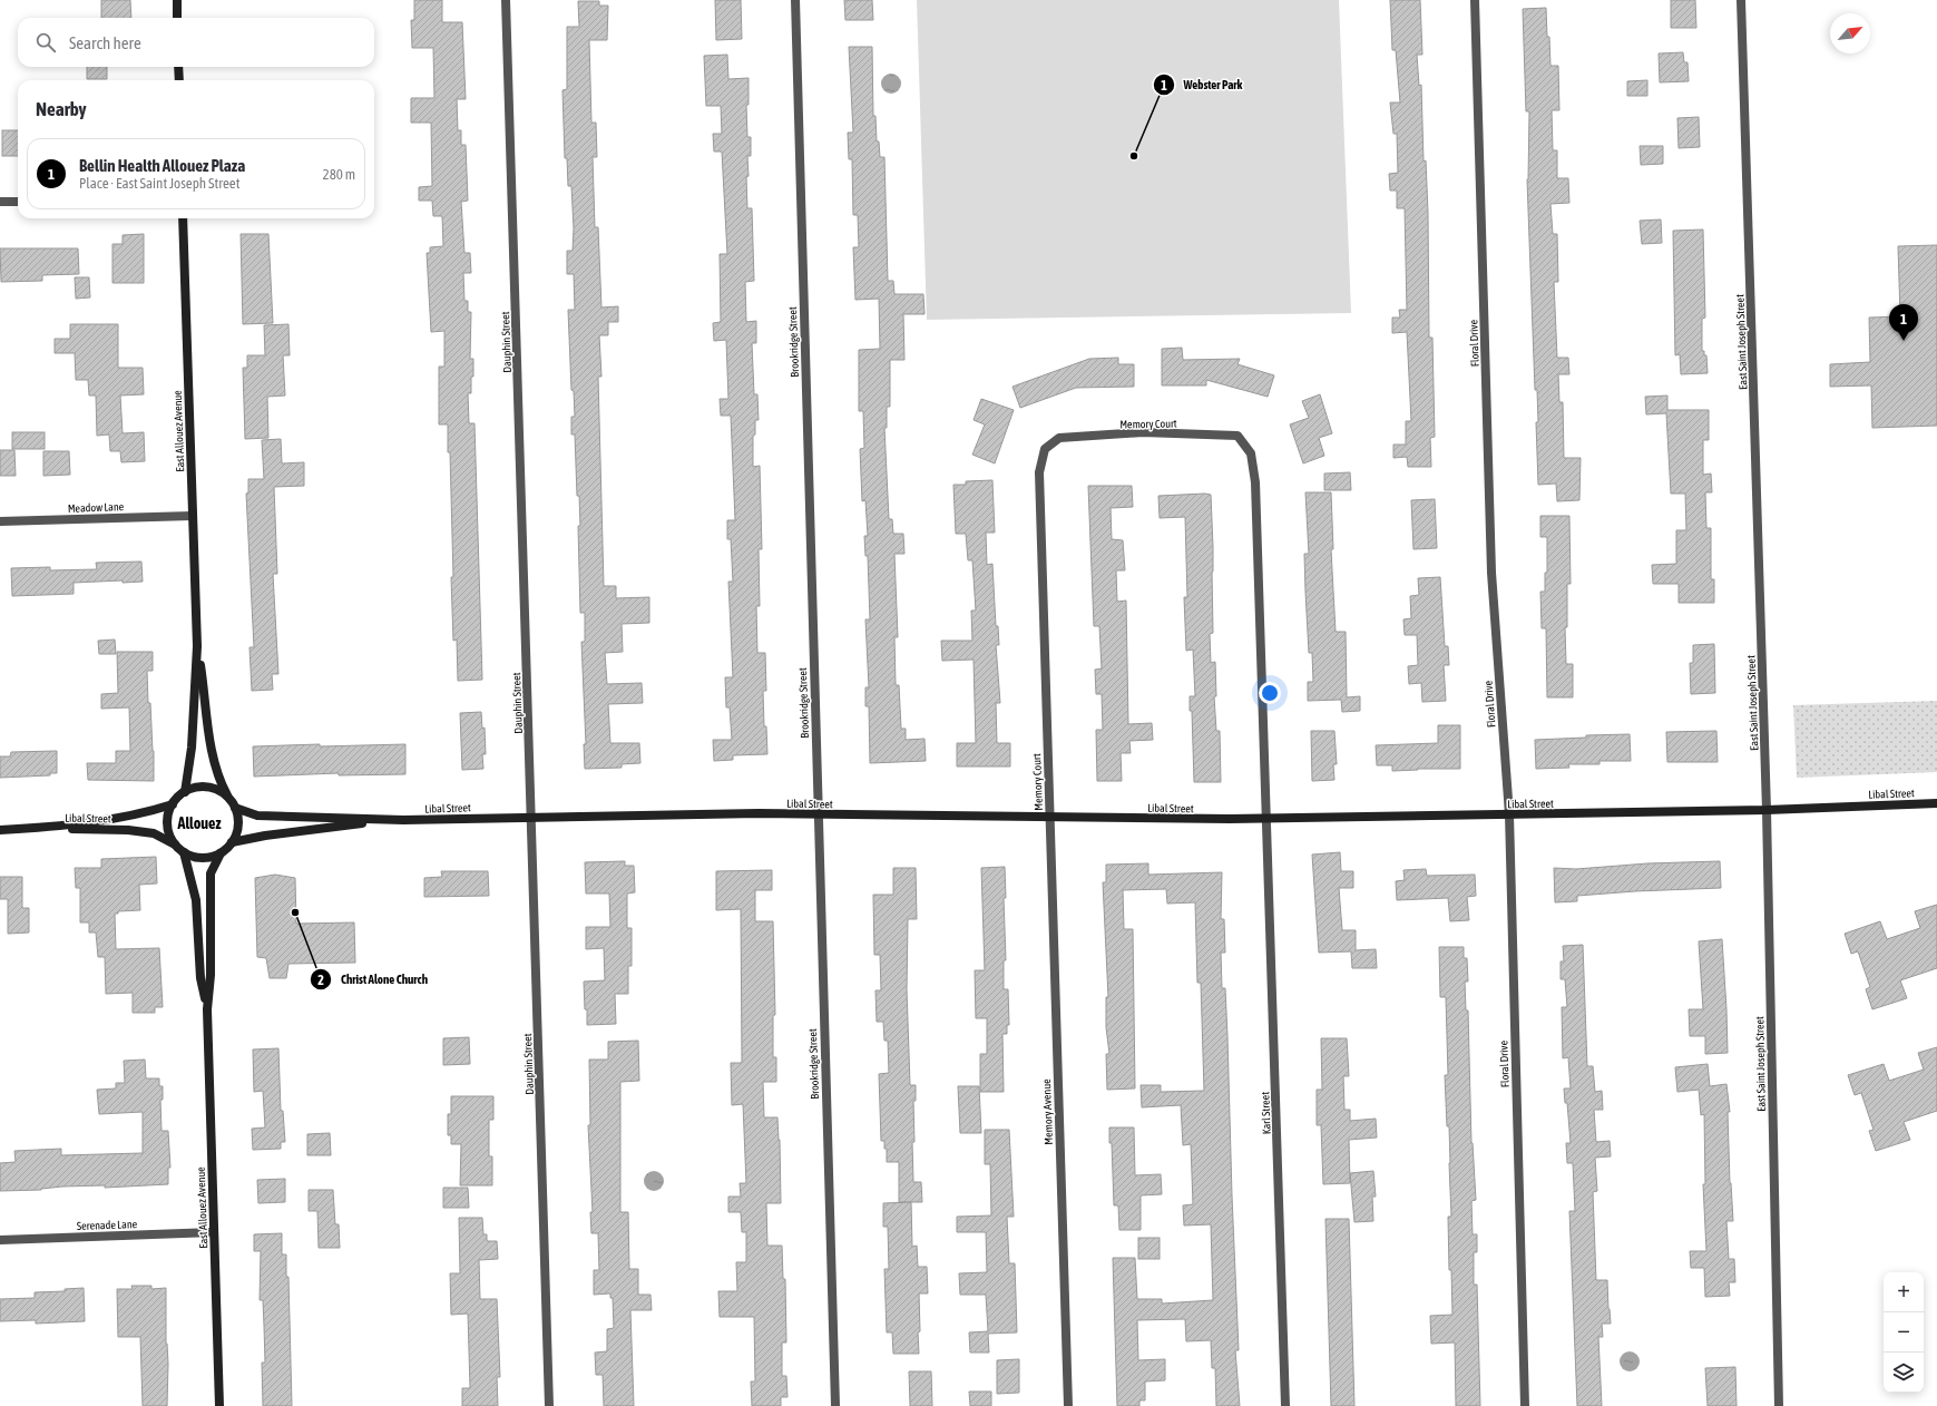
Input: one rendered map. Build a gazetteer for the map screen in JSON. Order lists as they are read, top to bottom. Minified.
{"streets":{"street":["Dauphin Street","Brookridge Street","East Saint Joseph Street","Floral Drive","Memory Court","East Allouez Avenue","Meadow Lane","Libal Street","Memory Avenue","Karl Street","Serenade Lane"]},"crossings":[["Dauphin Street","Libal Street"],["Brookridge Street","Libal Street"],["East Saint Joseph Street","Libal Street"],["Floral Drive","Libal Street"],["Memory Court","Libal Street"],["Memory Court","Memory Avenue"],["Memory Court","Karl Street"],["East Allouez Avenue","Meadow Lane"],["East Allouez Avenue","Libal Street"],["East Allouez Avenue","Serenade Lane"],["Libal Street","Memory Avenue"],["Libal Street","Karl Street"]],"districts":["Allouez"],"places":["Webster Park","Christ Alone Church"],"north":"top right","page":{"search":"Search here","heading":"Nearby","list":[{"mark":"1","name":"Bellin Health Allouez Plaza","note":"Place · East Saint Joseph Street","value":"280 m"}],"pins":"1","map_buttons":["+","−"]}}
